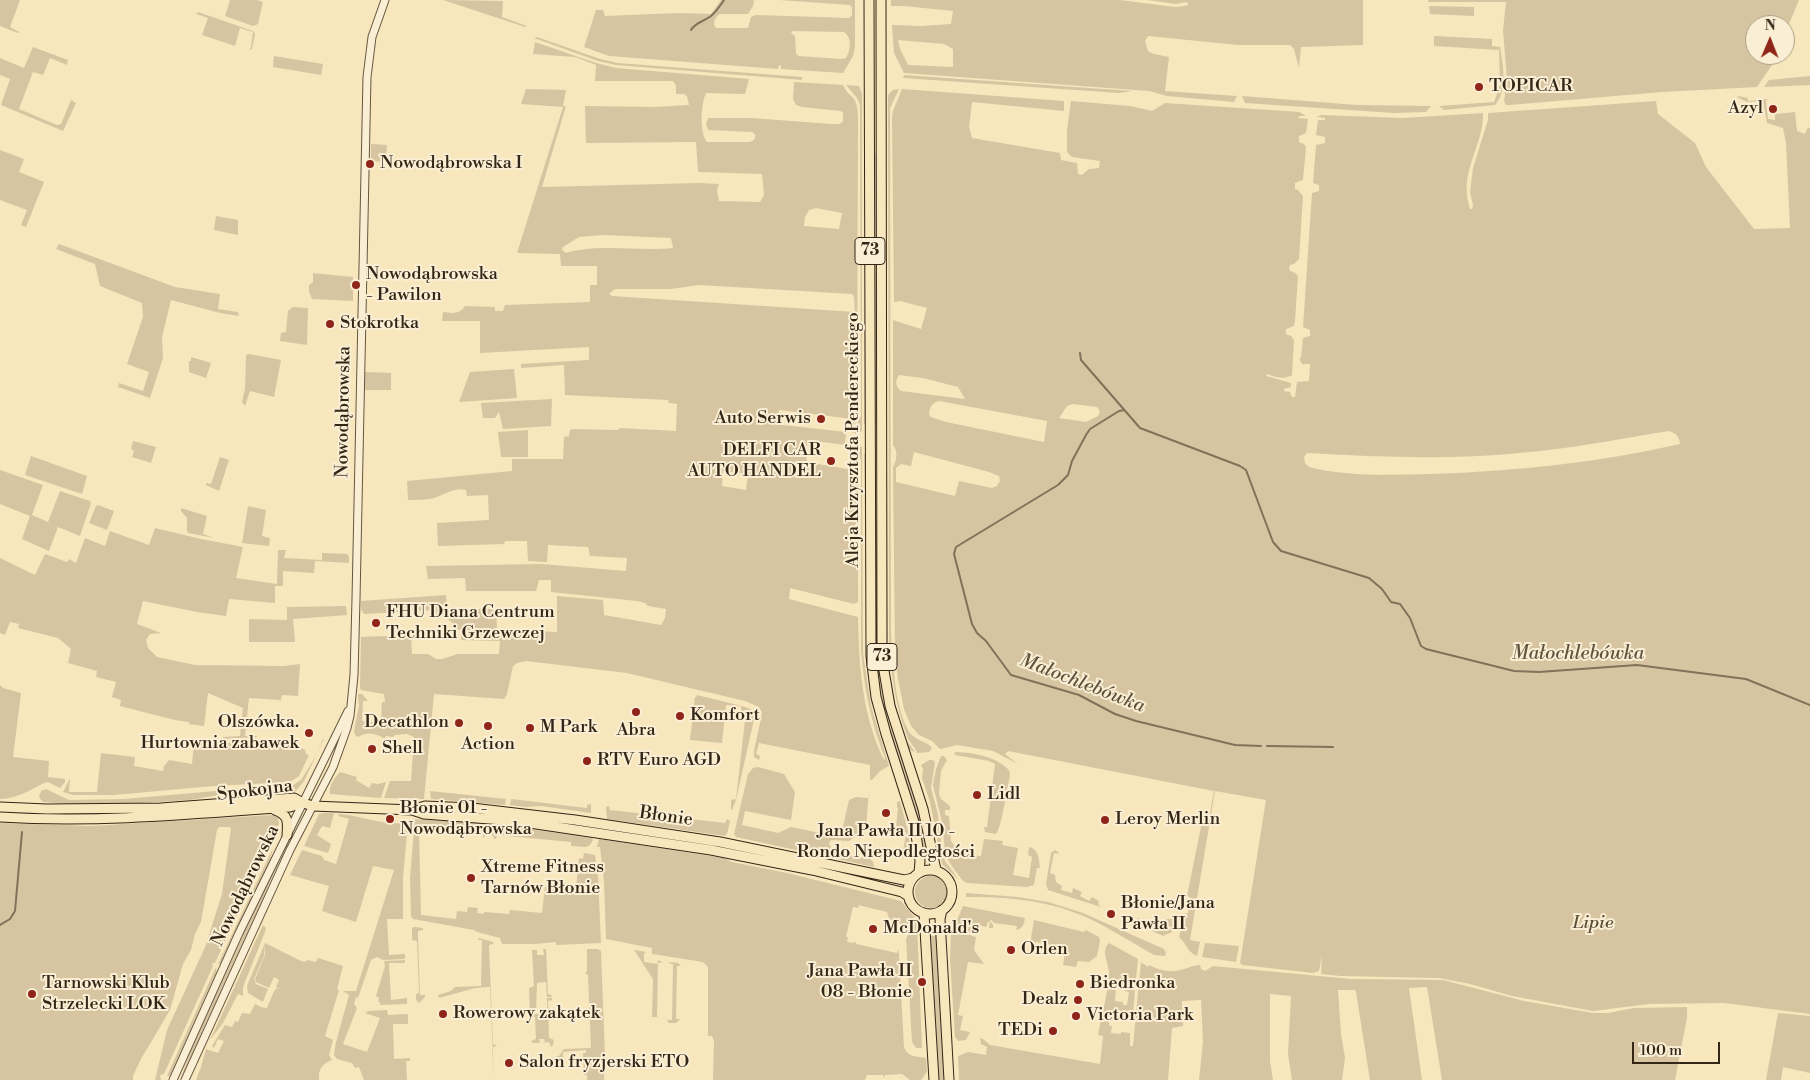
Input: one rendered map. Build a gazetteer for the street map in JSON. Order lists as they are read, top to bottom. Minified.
{"streets":{"main road":["73","Aleja Krzysztofa Pendereckiego","Spokojna","Błonie"],"street":["Nowodąbrowska"]},"crossings":[["73","Aleja Krzysztofa Pendereckiego"],["73","Błonie"],["Nowodąbrowska","Spokojna"],["Nowodąbrowska","Błonie"],["Aleja Krzysztofa Pendereckiego","Błonie"],["Spokojna","Błonie"]],"water":["Małochlebówka"],"parks":["Lipie"],"places":["TOPICAR","Azyl","Nowodąbrowska I","Nowodąbrowska - Pawilon","Stokrotka","Auto Serwis","DELFI CAR AUTO HANDEL","FHU Diana Centrum Techniki Grzewczej","Abra","Komfort","Decathlon","Action","M Park","Olszówka. Hurtownia zabawek","Shell","RTV Euro AGD","Lidl","Jana Pawła II 10 - Rondo Niepodległości","Błonie 01 - Nowodąbrowska","Leroy Merlin","Xtreme Fitness Tarnów Błonie","Błonie/Jana Pawła II","McDonald's","Orlen","Jana Pawła II 08 - Błonie","Biedronka","Tarnowski Klub Strzelecki LOK","Dealz","Rowerowy zakątek","Victoria Park","TEDi","Salon fryzjerski ETO"],"scale_bar":"100 m","north":"top"}
